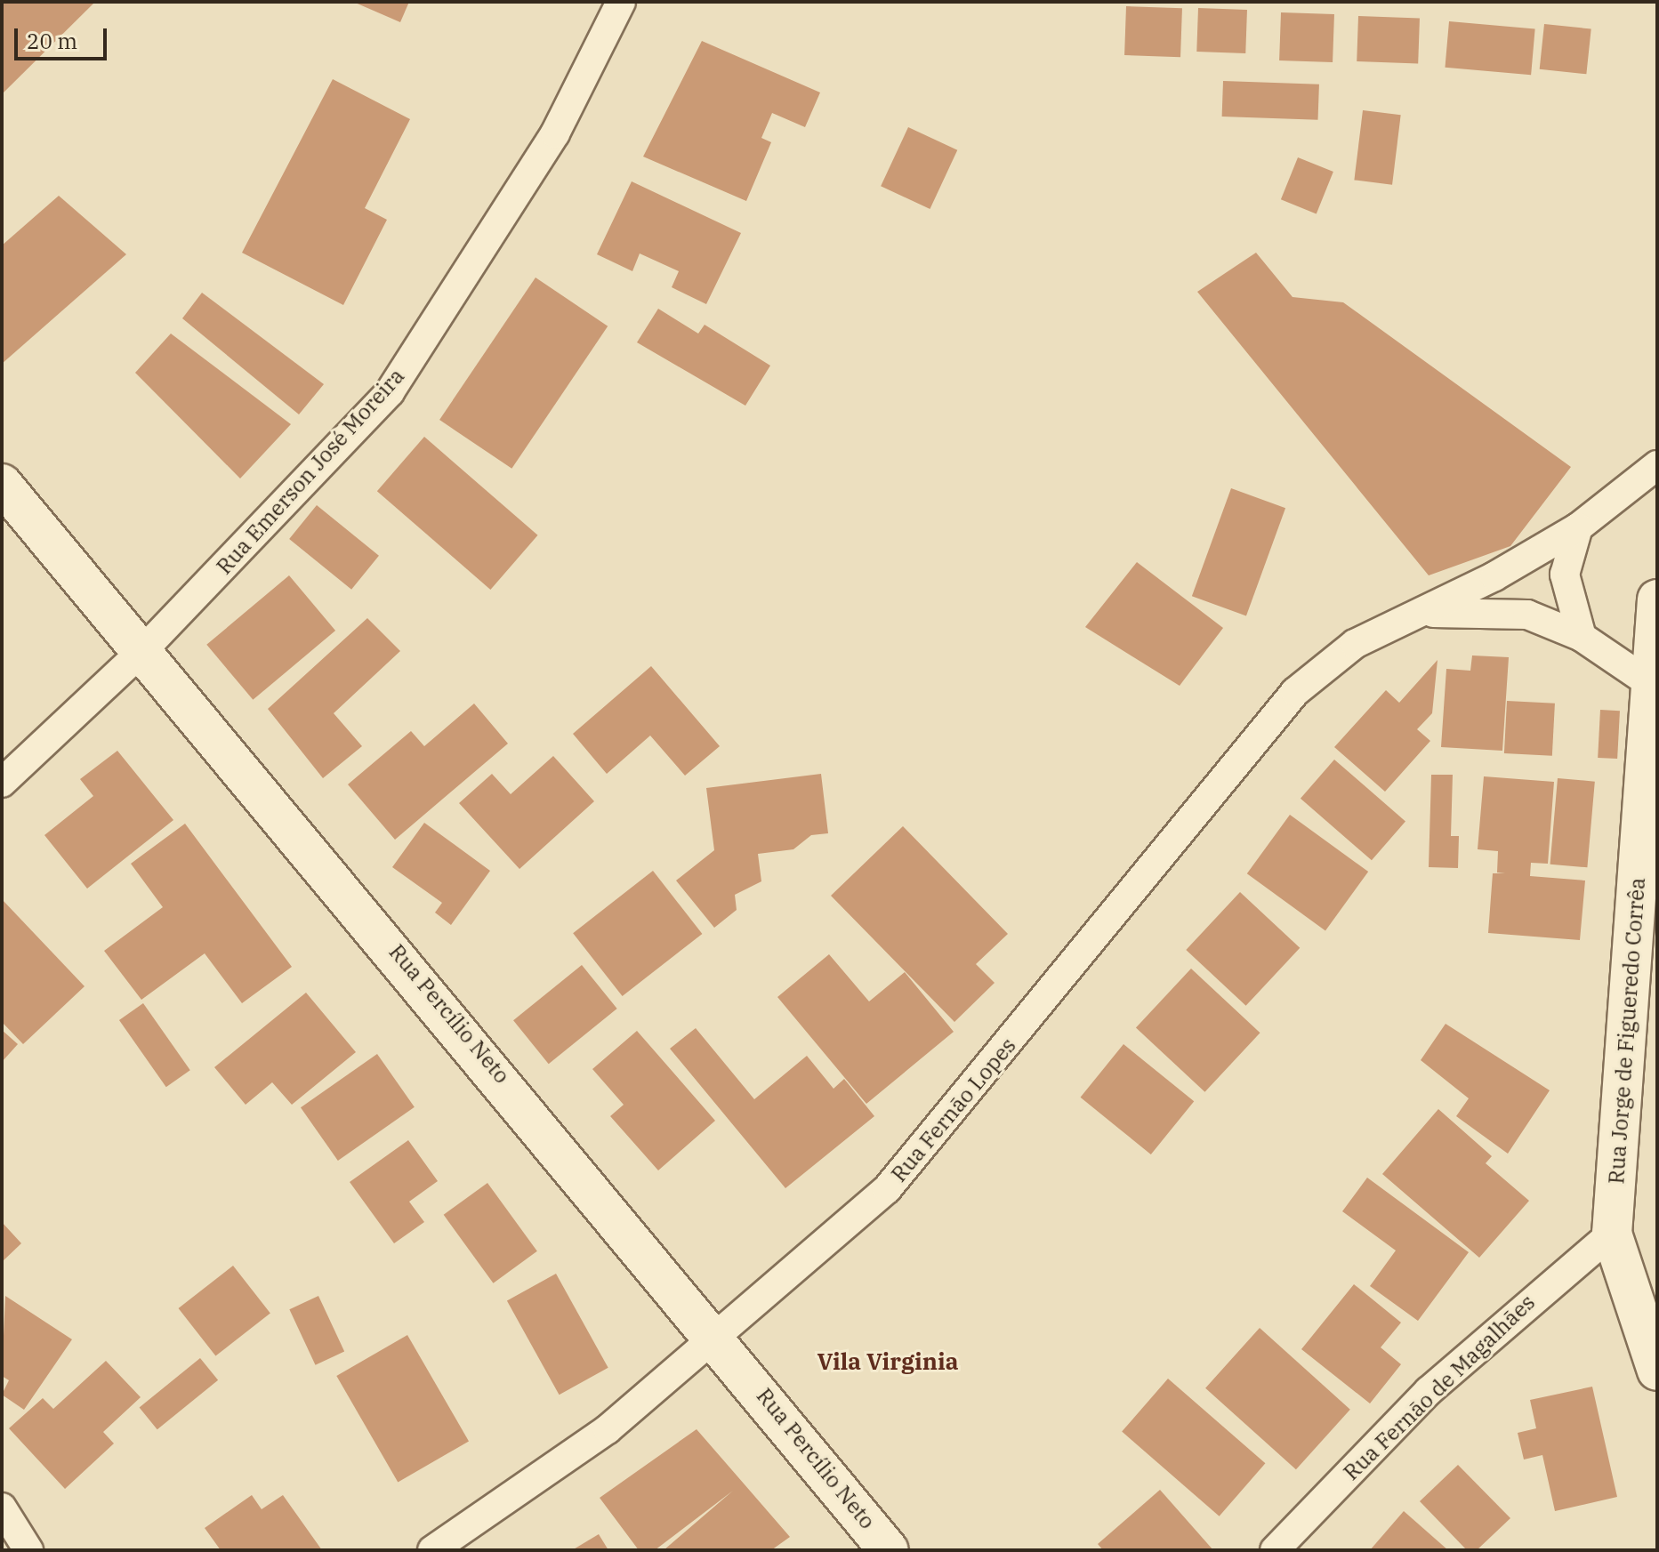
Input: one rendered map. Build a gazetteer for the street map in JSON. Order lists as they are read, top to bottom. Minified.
{"streets":{"main road":["Rua Percílio Neto","Rua Jorge de Figueredo Corrêa"],"street":["Rua Emerson José Moreira","Rua Fernão Lopes","Rua Fernão de Magalhães"]},"crossings":[["Rua Emerson José Moreira","Rua Percílio Neto"],["Rua Percílio Neto","Rua Fernão Lopes"],["Rua Jorge de Figueredo Corrêa","Rua Fernão Lopes"],["Rua Jorge de Figueredo Corrêa","Rua Fernão de Magalhães"]],"districts":["Vila Virginia"],"scale_bar":"20 m"}
